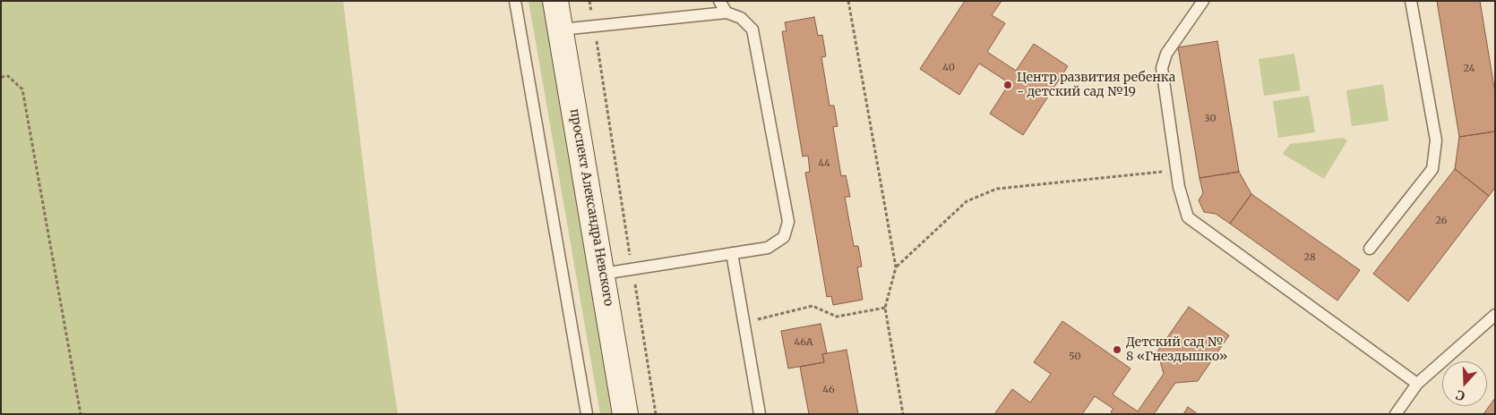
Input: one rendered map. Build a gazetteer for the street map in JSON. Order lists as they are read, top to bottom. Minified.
{"streets":{"main road":["проспект Александра Невского"]},"places":["Центр развития ребенка - детский сад №19","Детский сад № 8 «Гнездышко»"],"house_numbers":["40","24","30","44","26","28","46А","50","46"],"north":"bottom"}
